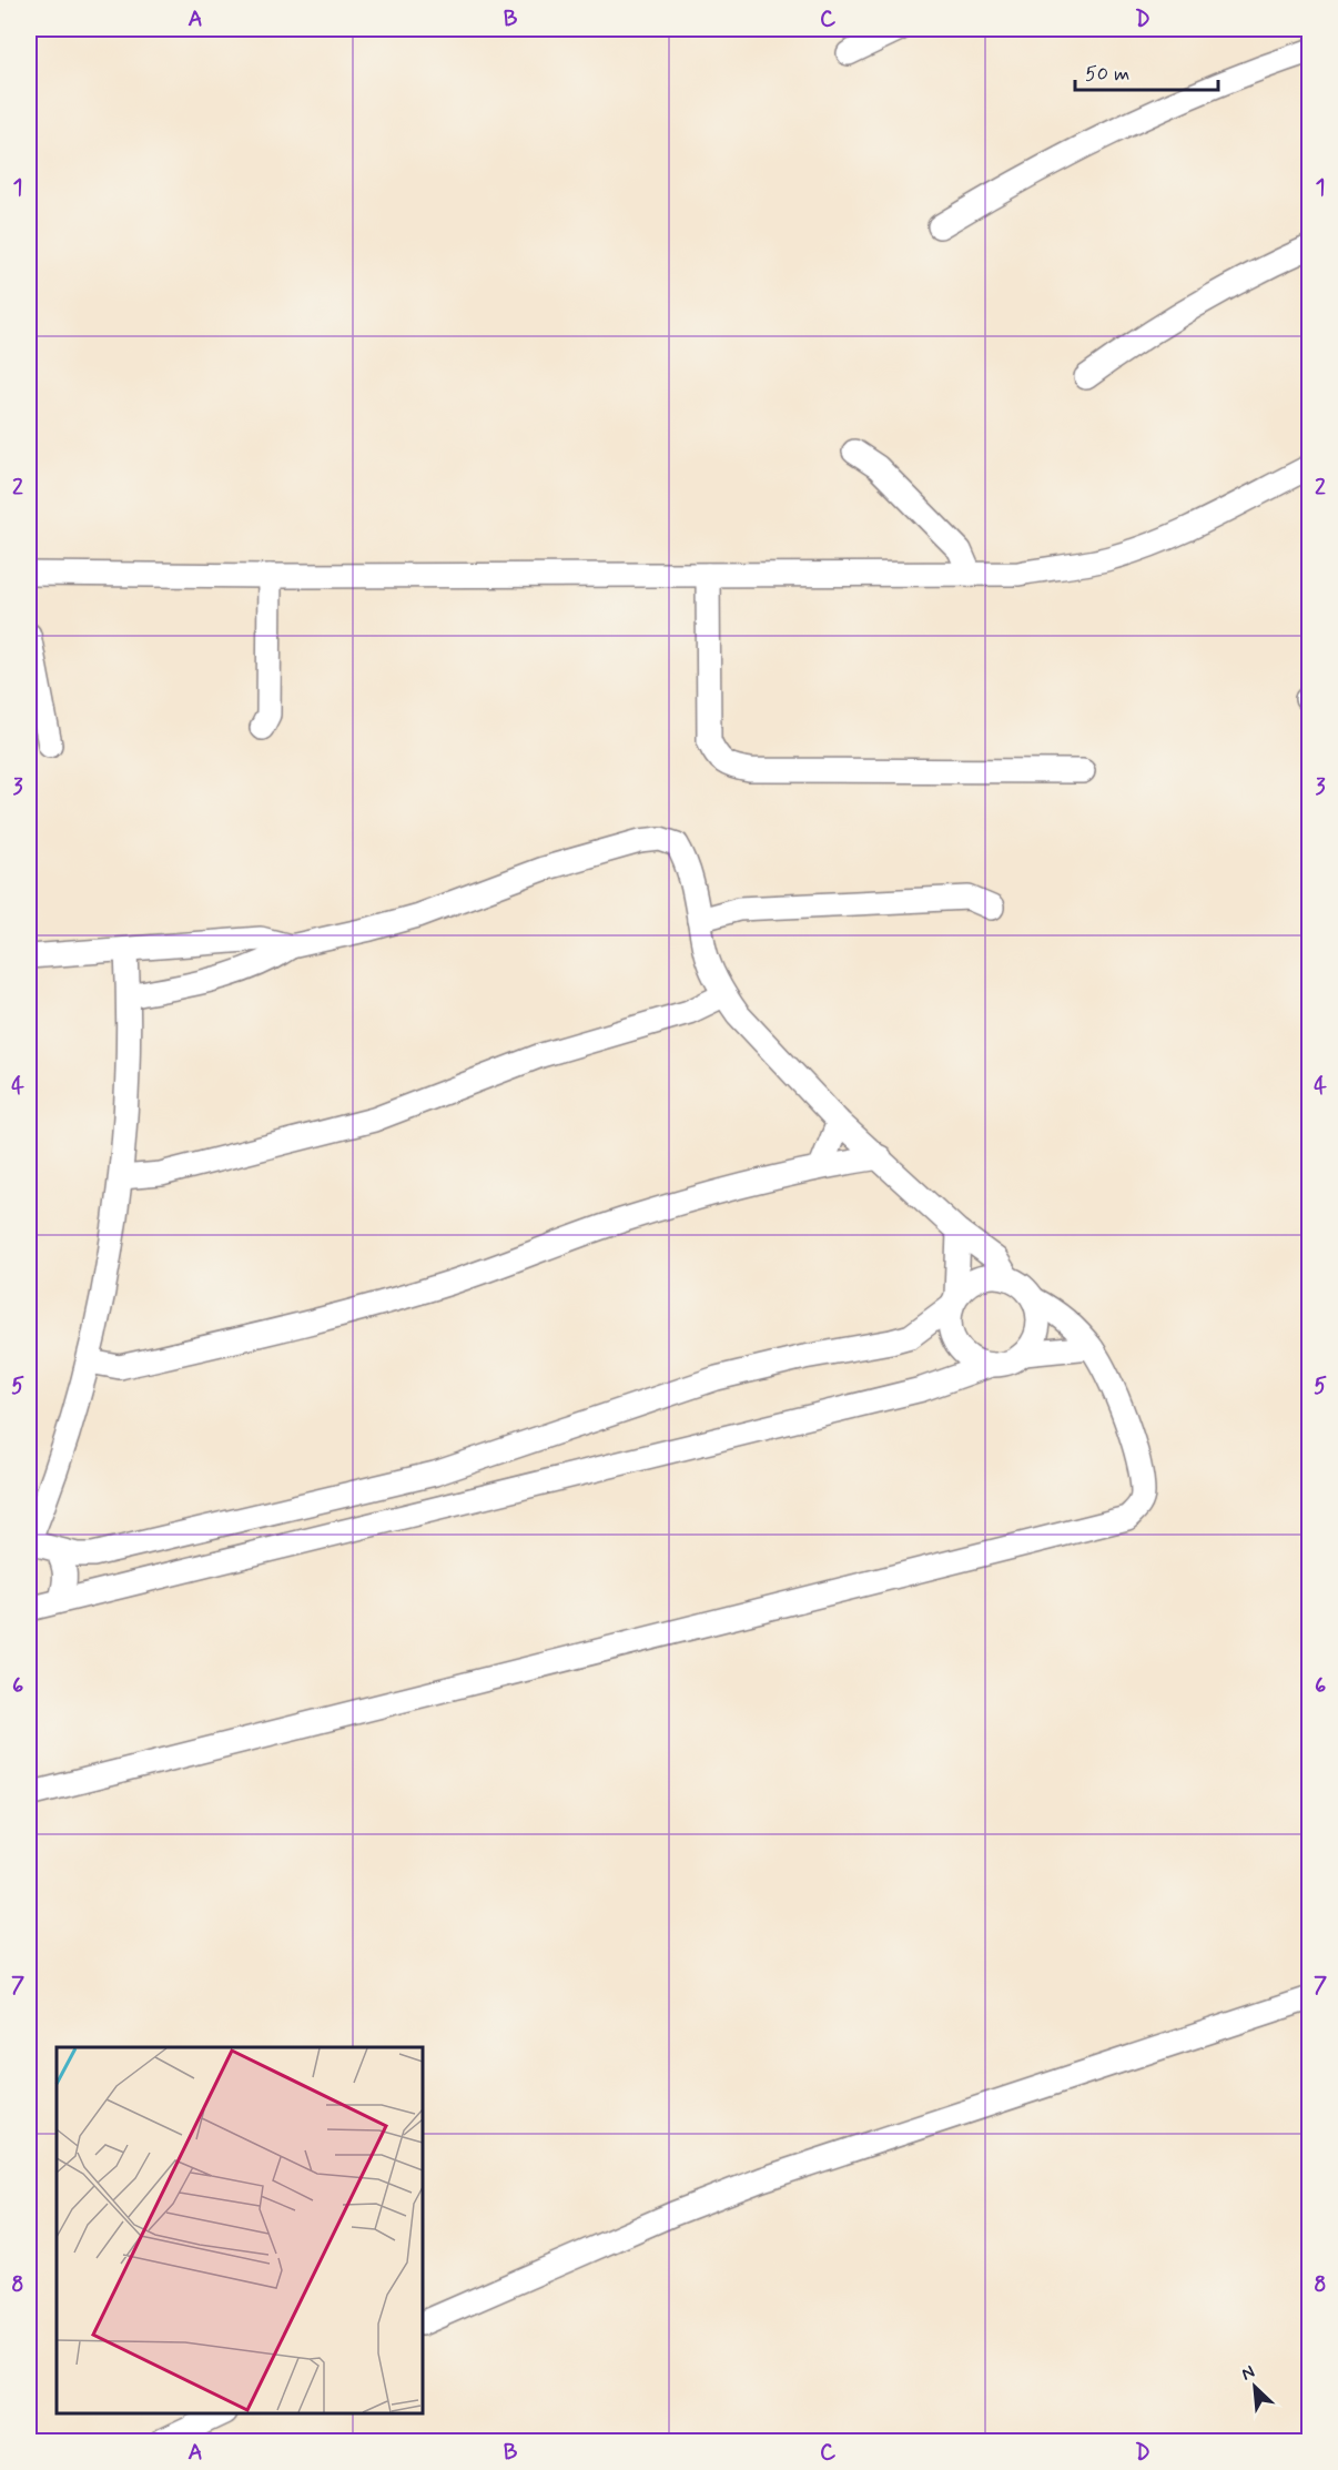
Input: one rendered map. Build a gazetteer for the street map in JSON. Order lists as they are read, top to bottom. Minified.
{"scale_bar":"50 m","north":"top left","grid":{"columns":["A","B","C","D"],"rows":["1","2","3","4","5","6","7","8"]}}
